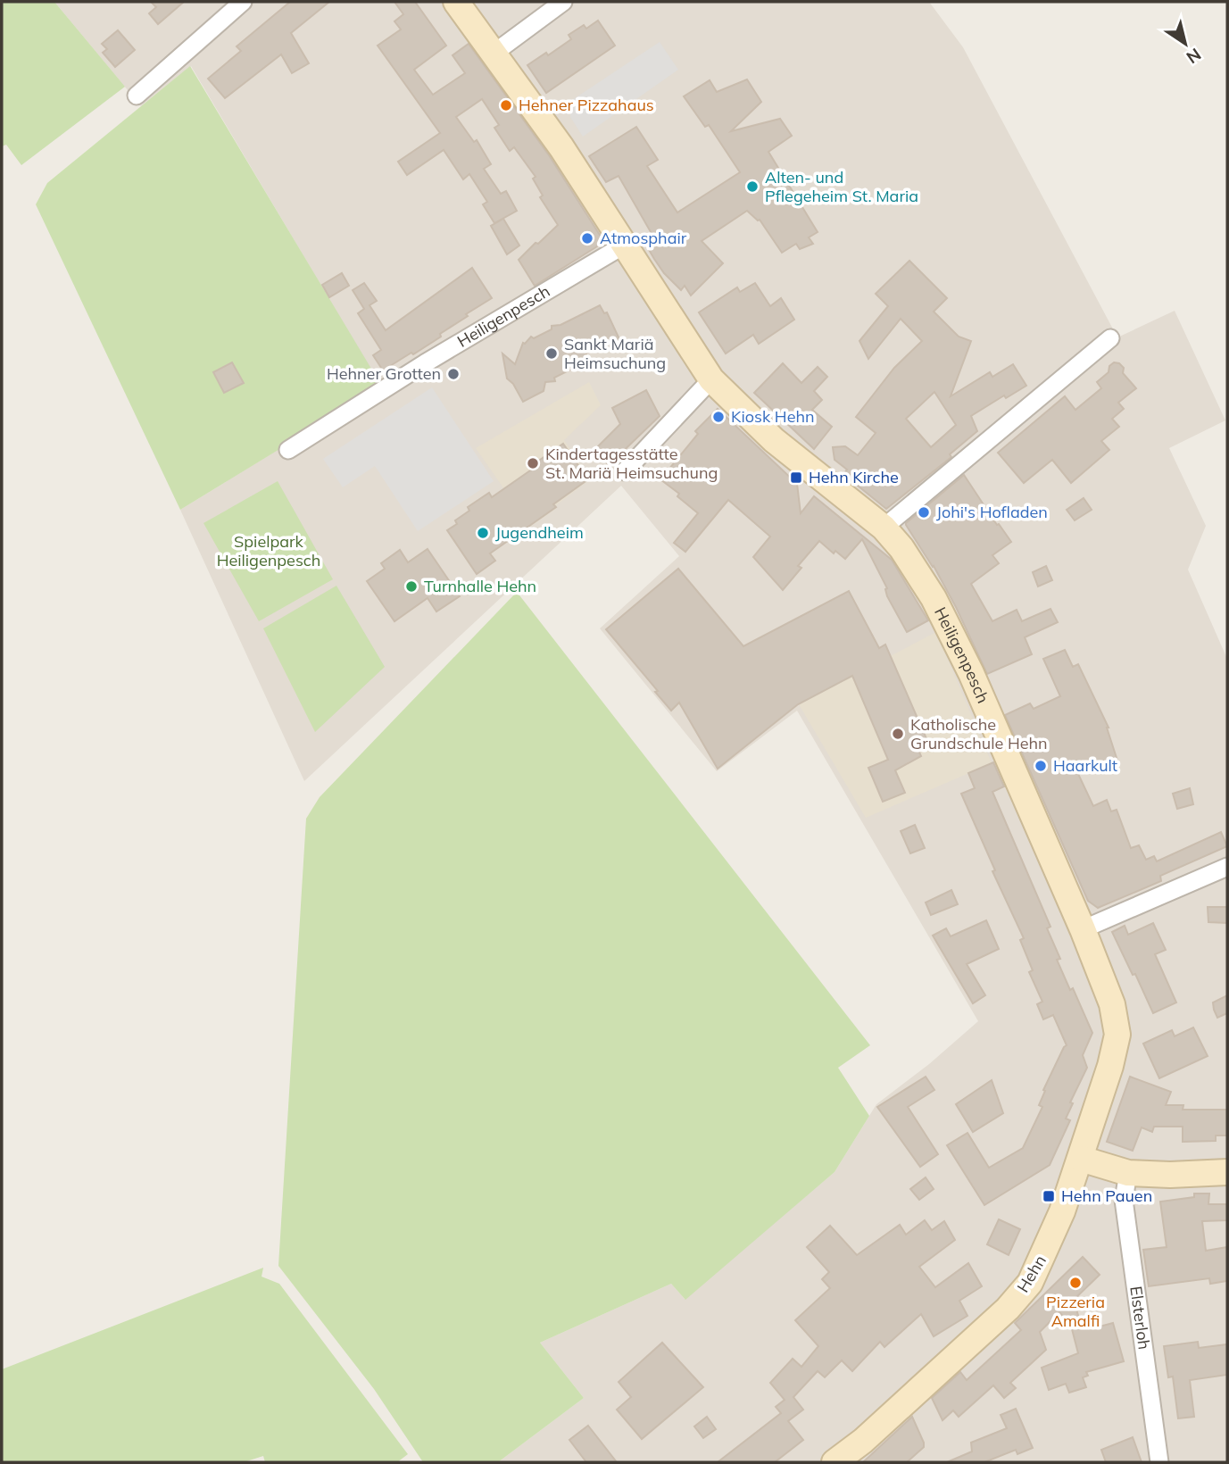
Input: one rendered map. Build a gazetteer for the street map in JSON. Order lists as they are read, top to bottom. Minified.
{"streets":{"street":["Heiligenpesch","Hehn","Elsterloh"]},"crossings":[["Heiligenpesch","Hehn"]],"parks":["Spielpark Heiligenpesch"],"places":{"other":["Hehner Pizzahaus","Alten- und Pflegeheim St. Maria","Atmosphair","Sankt Mariä Heimsuchung","Hehner Grotten","Kiosk Hehn","Kindertagesstätte St. Mariä Heimsuchung","Johi's Hofladen","Jugendheim","Turnhalle Hehn","Katholische Grundschule Hehn","Haarkult","Pizzeria Amalfi"],"transit":["Hehn Kirche","Hehn Pauen"]},"north":"bottom right"}
